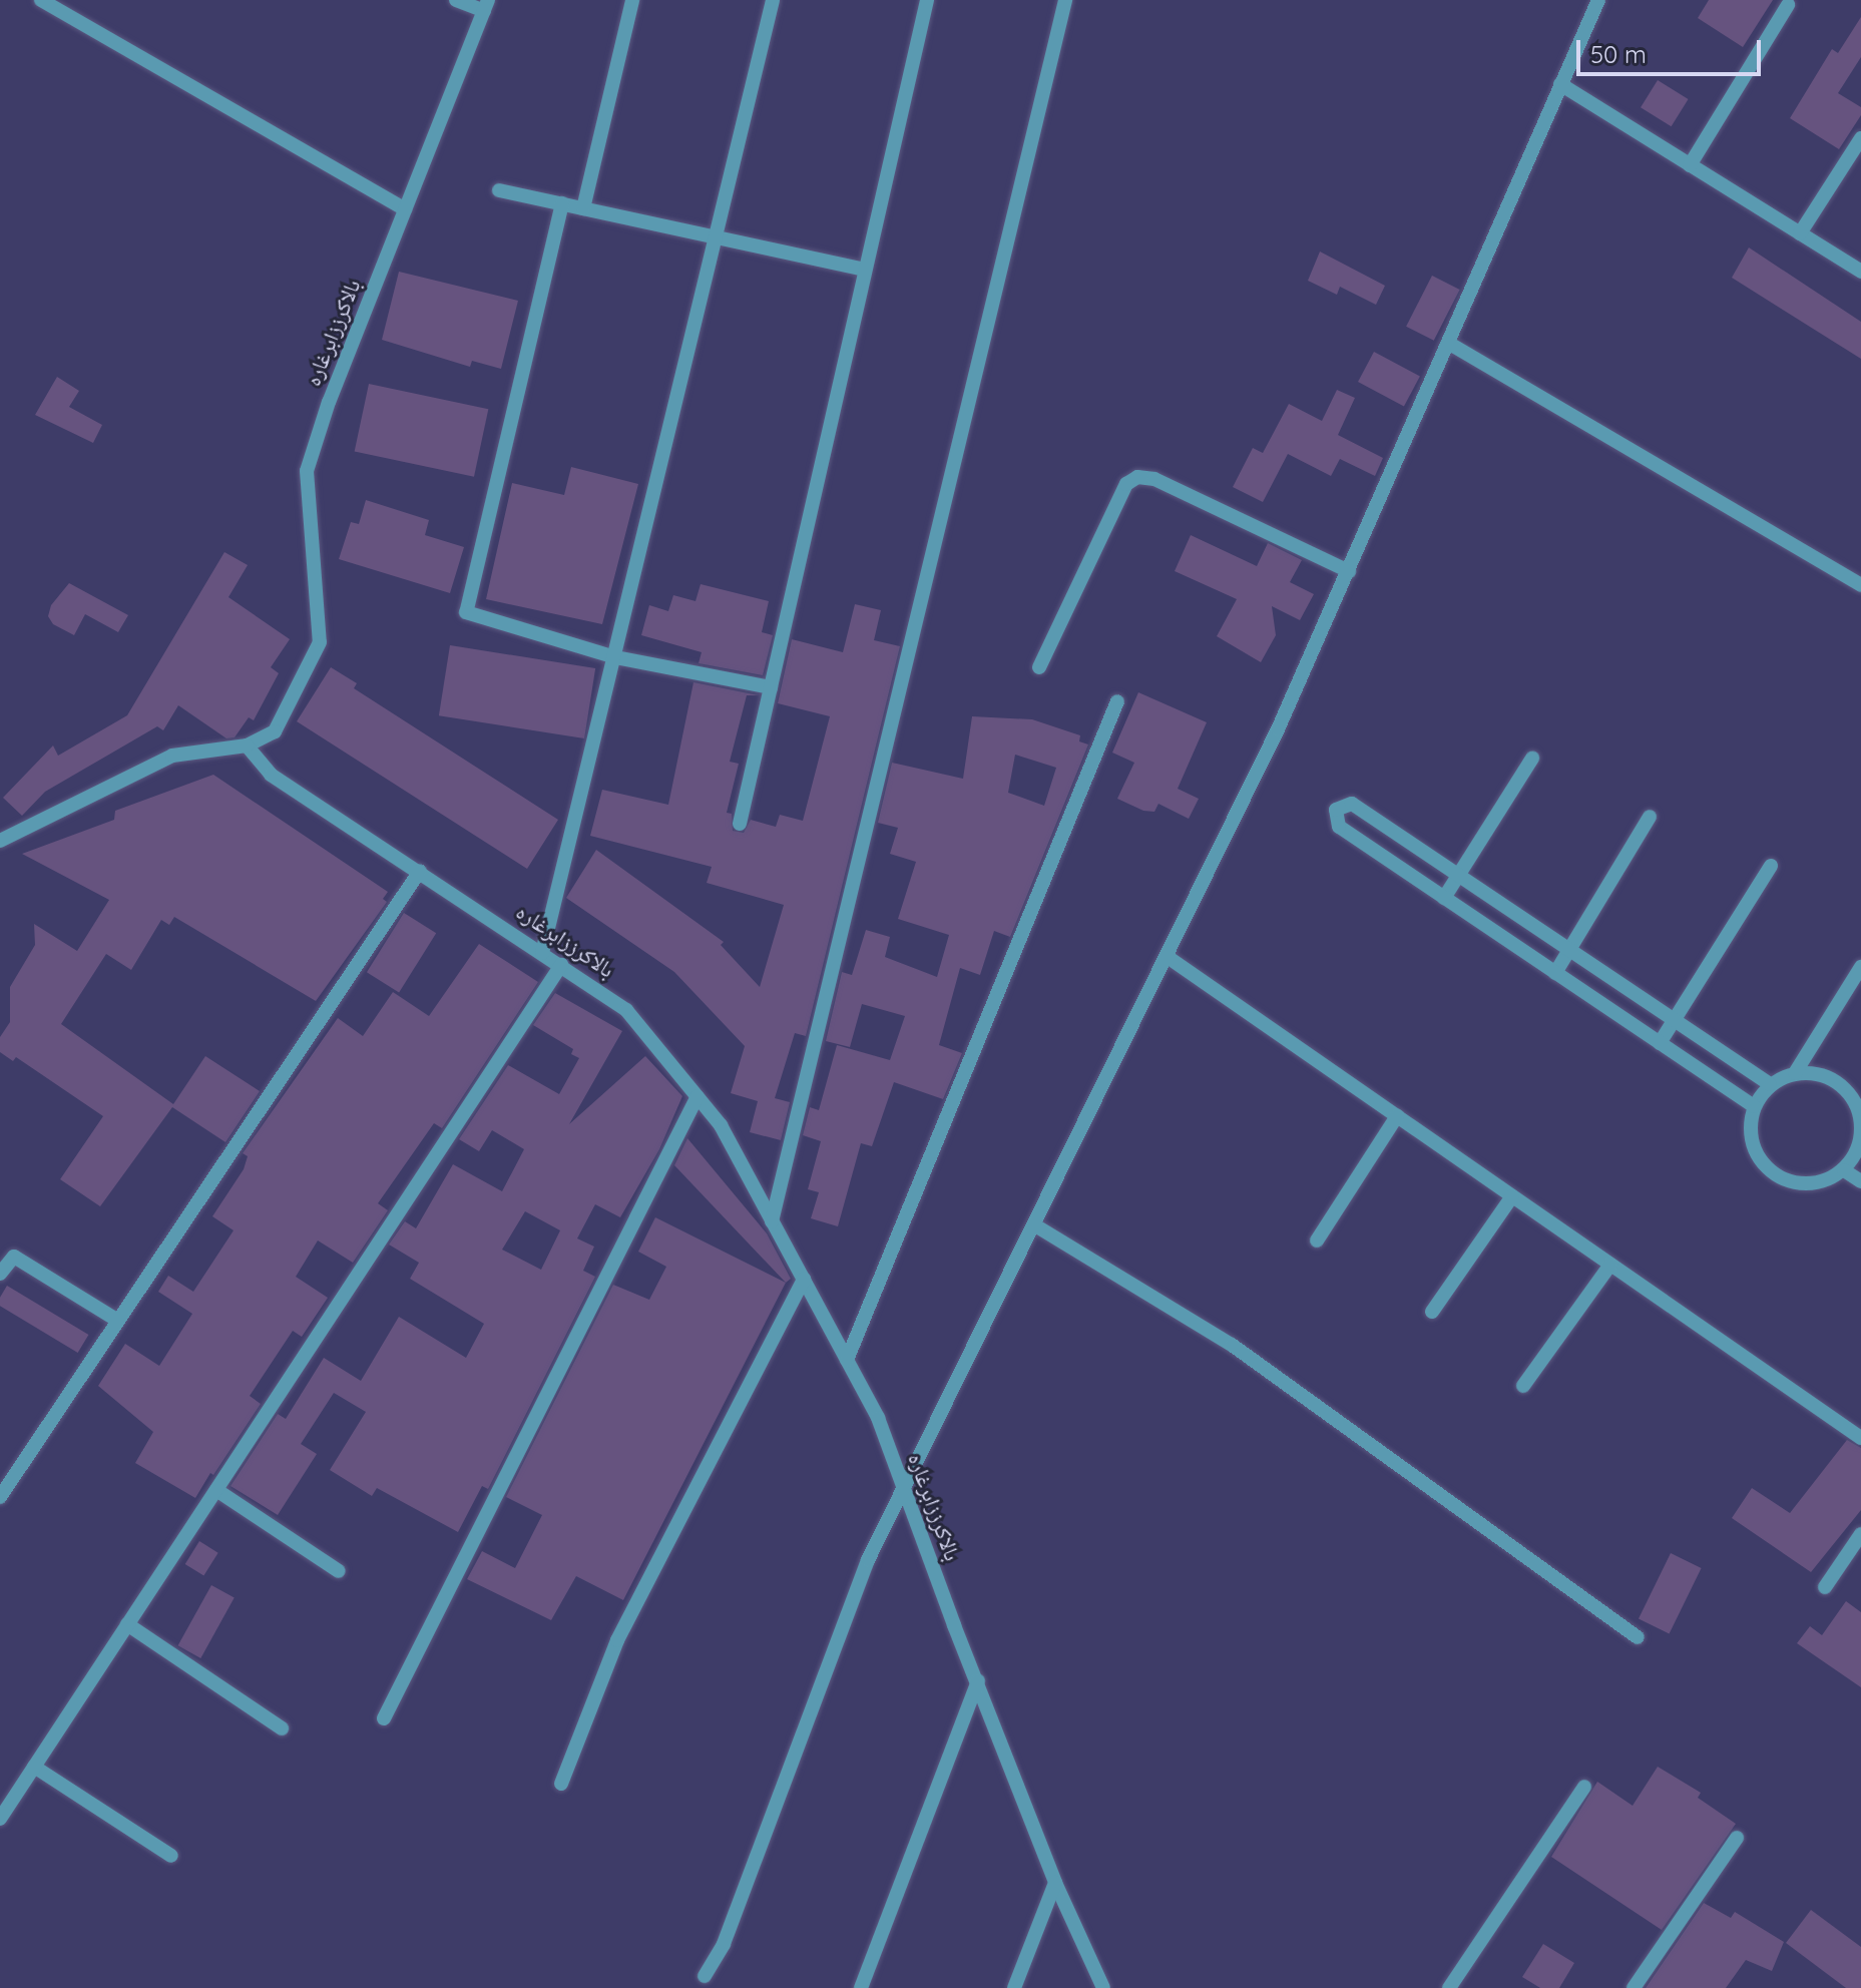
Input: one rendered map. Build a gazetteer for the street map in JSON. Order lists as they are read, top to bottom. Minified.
{"streets":{"street":["بالاکرززابرغاره"]},"scale_bar":"50 m"}
